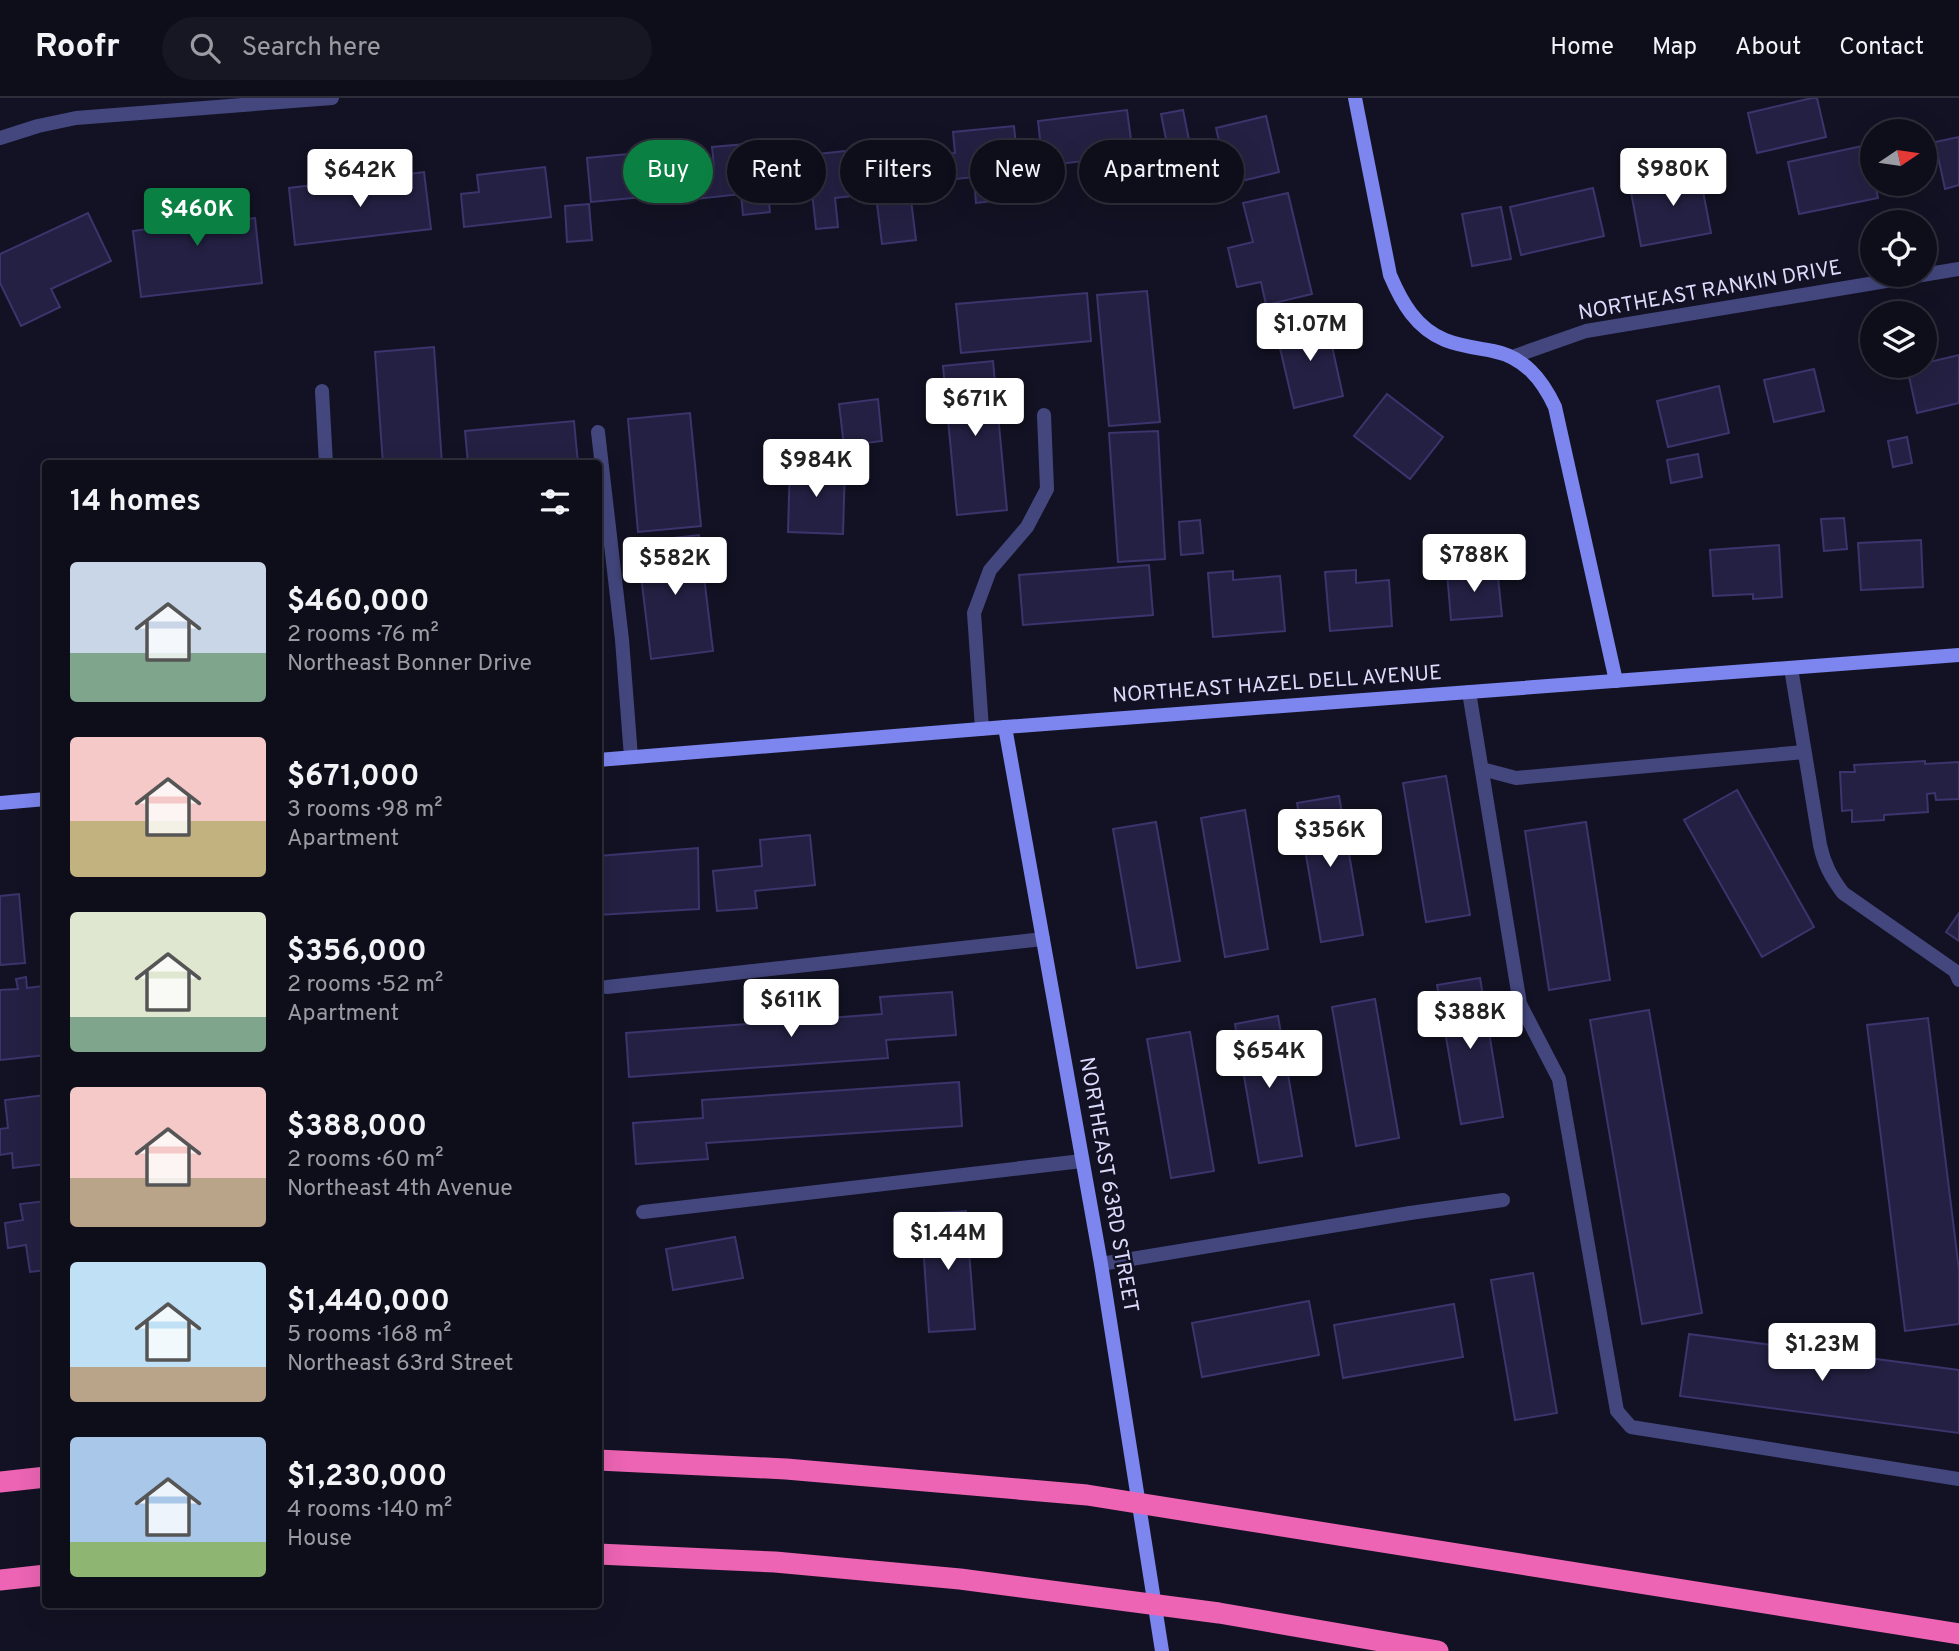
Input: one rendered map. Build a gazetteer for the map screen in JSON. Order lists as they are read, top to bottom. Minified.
{"streets":{"main road":["NORTHEAST HAZEL DELL AVENUE","NORTHEAST 63RD STREET"],"street":["NORTHEAST RANKIN DRIVE"]},"crossings":[["NORTHEAST HAZEL DELL AVENUE","NORTHEAST 63RD STREET"]],"north":"right","page":{"header":"Roofr","search":"Search here","nav":["Home","Map","About","Contact"],"chip":["Buy","Rent","Filters","New","Apartment"],"price":["$980K","$642K","$460K","$1.07M","$671K","$984K","$788K","$582K","$356K","$611K","$388K","$654K","$1.44M","$1.23M"],"heading":"14 homes","list":[{"name":"$460,000","note":"2 rooms · 76 m² · Northeast Bonner Drive"},{"name":"$671,000","note":"3 rooms · 98 m² · Apartment"},{"name":"$356,000","note":"2 rooms · 52 m² · Apartment"},{"name":"$388,000","note":"2 rooms · 60 m² · Northeast 4th Avenue"},{"name":"$1,440,000","note":"5 rooms · 168 m² · Northeast 63rd Street"},{"name":"$1,230,000","note":"4 rooms · 140 m² · House"}]}}
